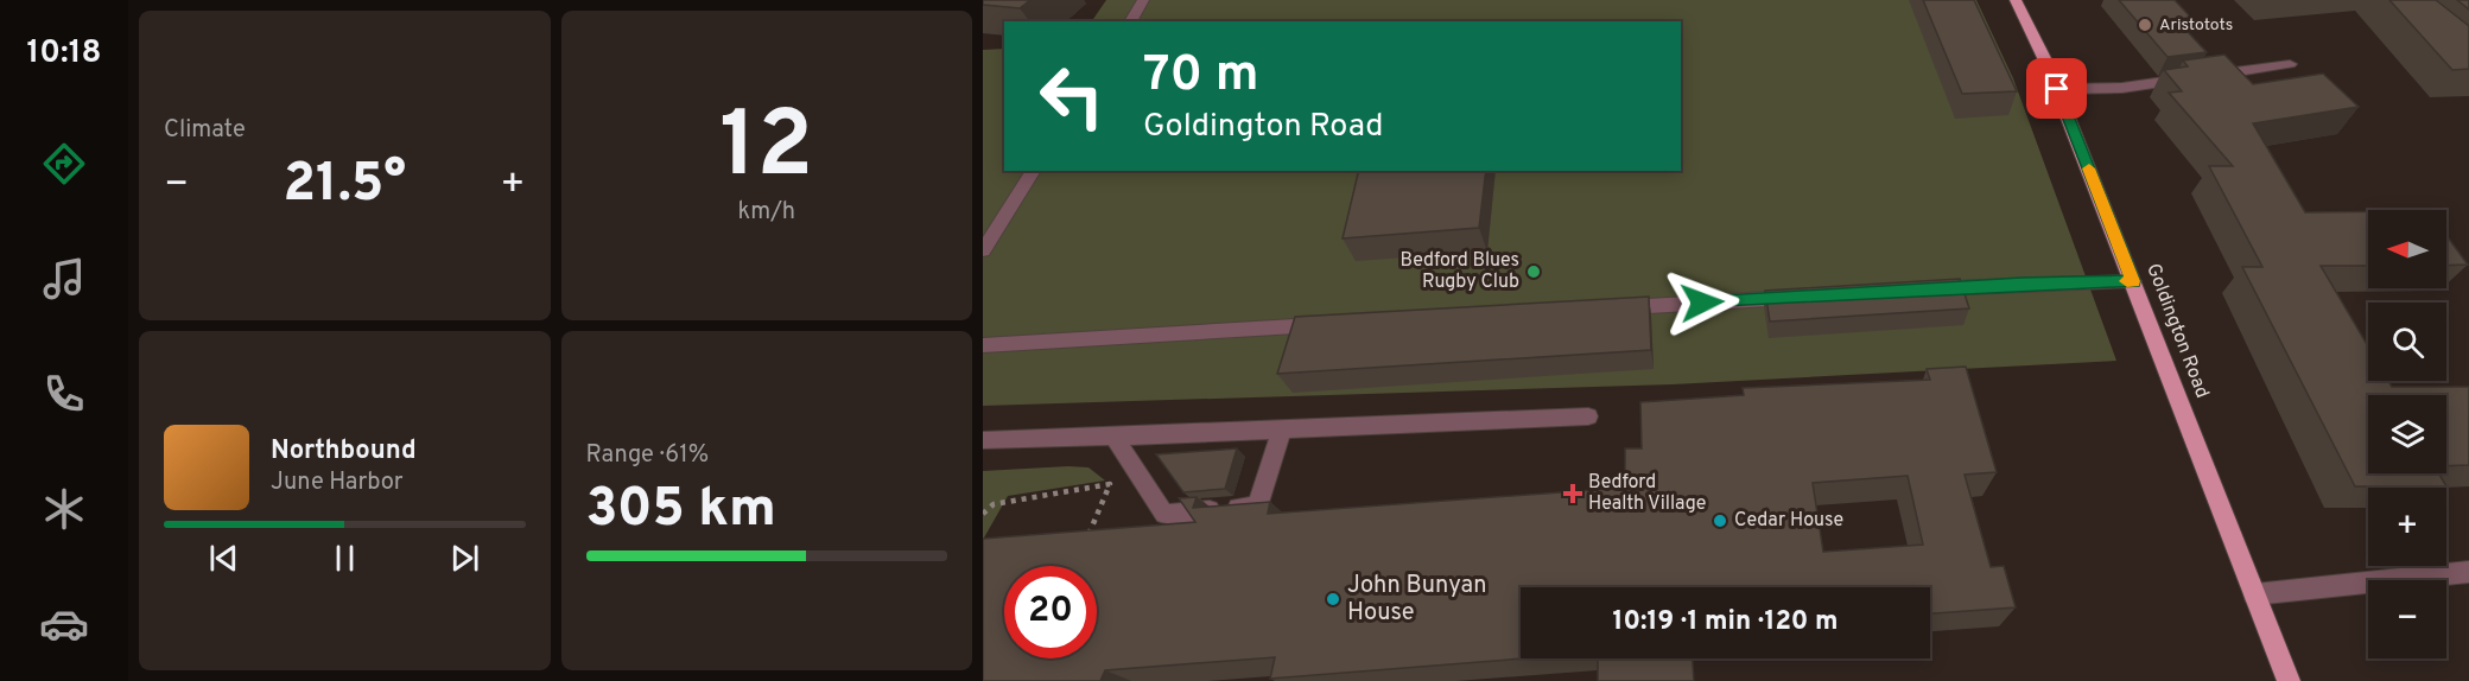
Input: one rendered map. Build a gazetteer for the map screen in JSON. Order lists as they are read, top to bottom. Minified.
{"streets":{"main road":["Goldington Road"]},"places":{"other":["Aristotots","Bedford Blues Rugby Club","Cedar House","John Bunyan House"],"health":["Bedford Health Village"]},"north":"left","page":{"tabs":"10:18","tile":["Climate",["12","km/h"],["Range · 61%","305 km"]],"turn":["70 m","Goldington Road"],"heat":["−","21.5°","+"],"map_buttons":["+","−"],"song":["Northbound","June Harbor"],"limit":"20","trip":"10:19 · 1 min · 120 m"}}
